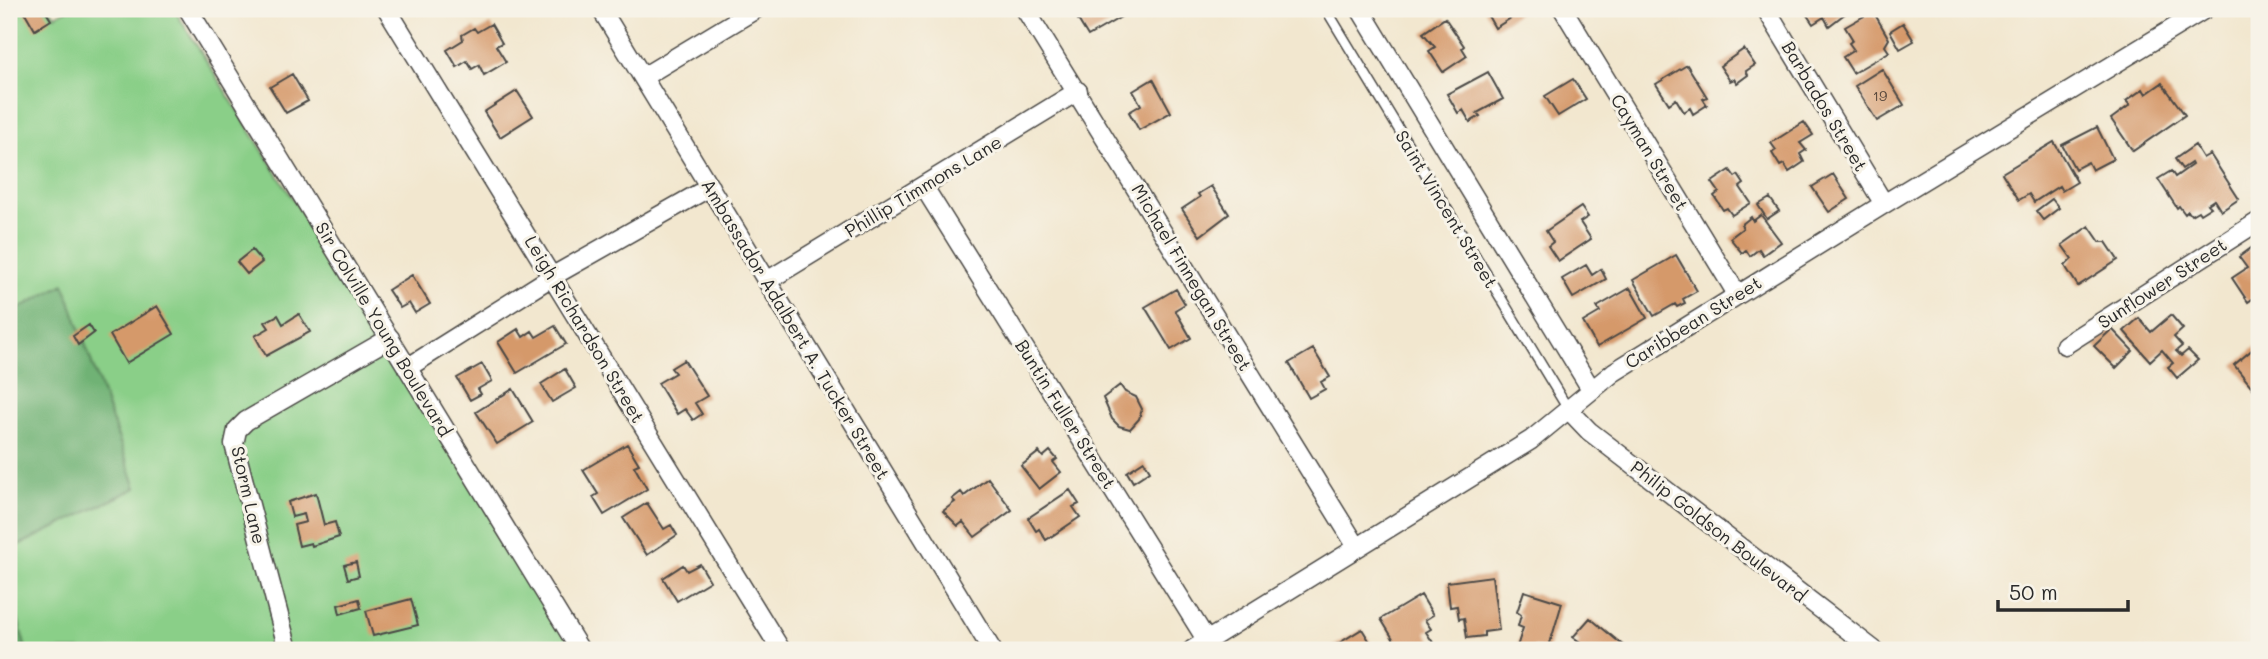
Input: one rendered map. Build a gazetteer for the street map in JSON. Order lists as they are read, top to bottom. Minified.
{"streets":{"street":["Barbados Street","Cayman Street","Phillip Timmons Lane","Saint Vincent Street","Michael Finnegan Street","Sunflower Street","Caribbean Street","Sir Colville Young Boulevard","Leigh Richardson Street","Ambassador Adalbert A. Tucker Street","Buntin Fuller Street","Storm Lane","Philip Goldson Boulevard"]},"crossings":[["Barbados Street","Caribbean Street"],["Cayman Street","Caribbean Street"],["Phillip Timmons Lane","Michael Finnegan Street"],["Phillip Timmons Lane","Ambassador Adalbert A. Tucker Street"],["Phillip Timmons Lane","Buntin Fuller Street"],["Saint Vincent Street","Caribbean Street"],["Saint Vincent Street","Philip Goldson Boulevard"],["Michael Finnegan Street","Caribbean Street"],["Caribbean Street","Buntin Fuller Street"],["Caribbean Street","Philip Goldson Boulevard"],["Sir Colville Young Boulevard","Storm Lane"]],"house_numbers":["19"],"scale_bar":"50 m"}
